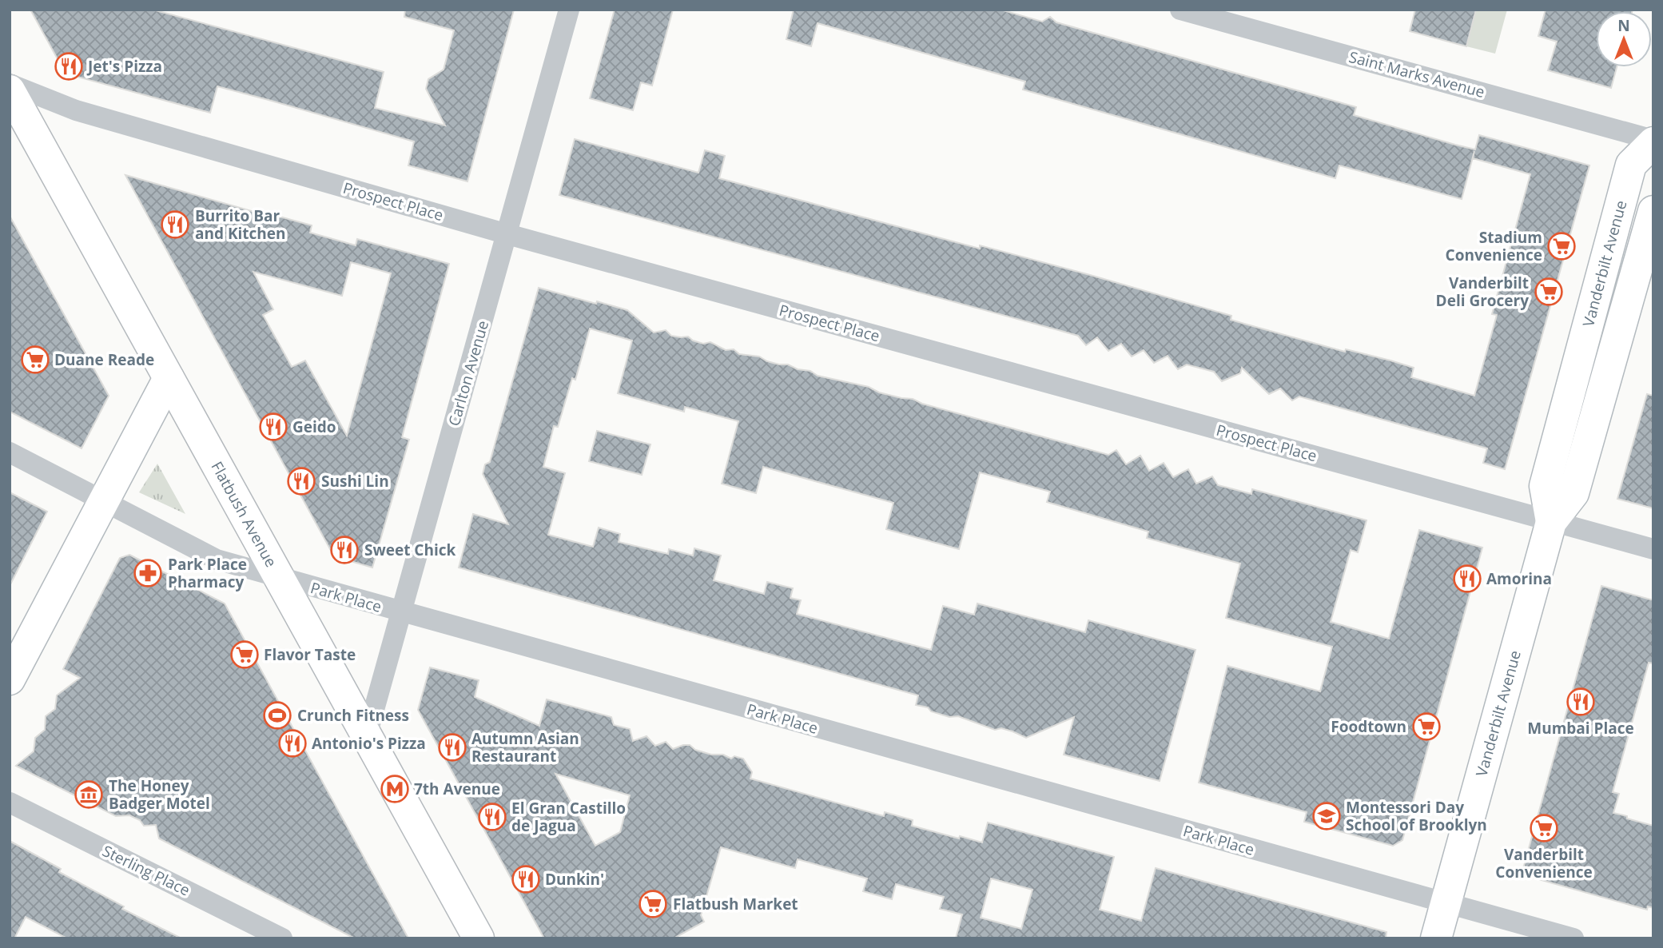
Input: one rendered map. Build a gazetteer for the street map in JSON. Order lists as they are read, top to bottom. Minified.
{"streets":{"main road":["Vanderbilt Avenue","Flatbush Avenue"],"street":["Saint Marks Avenue","Prospect Place","Carlton Avenue","Park Place","Sterling Place"]},"crossings":[["Saint Marks Avenue","Vanderbilt Avenue"],["Prospect Place","Vanderbilt Avenue"],["Prospect Place","Carlton Avenue"],["Vanderbilt Avenue","Park Place"],["Carlton Avenue","Flatbush Avenue"],["Carlton Avenue","Park Place"],["Flatbush Avenue","Park Place"]],"places":{"restaurant":["Jet's Pizza","Burrito Bar and Kitchen","Geido","Sushi Lin","Sweet Chick","Amorina","Mumbai Place","Antonio's Pizza","Autumn Asian Restaurant","El Gran Castillo de Jagua","Dunkin'"],"supermarket":["Stadium Convenience","Vanderbilt Deli Grocery","Duane Reade","Flavor Taste","Foodtown","Vanderbilt Convenience","Flatbush Market"],"pharmacy":["Park Place Pharmacy"],"sports":["Crunch Fitness"],"metro station":["7th Avenue"],"museum":["The Honey Badger Motel"],"school or university":["Montessori Day School of Brooklyn"]},"north":"top"}
